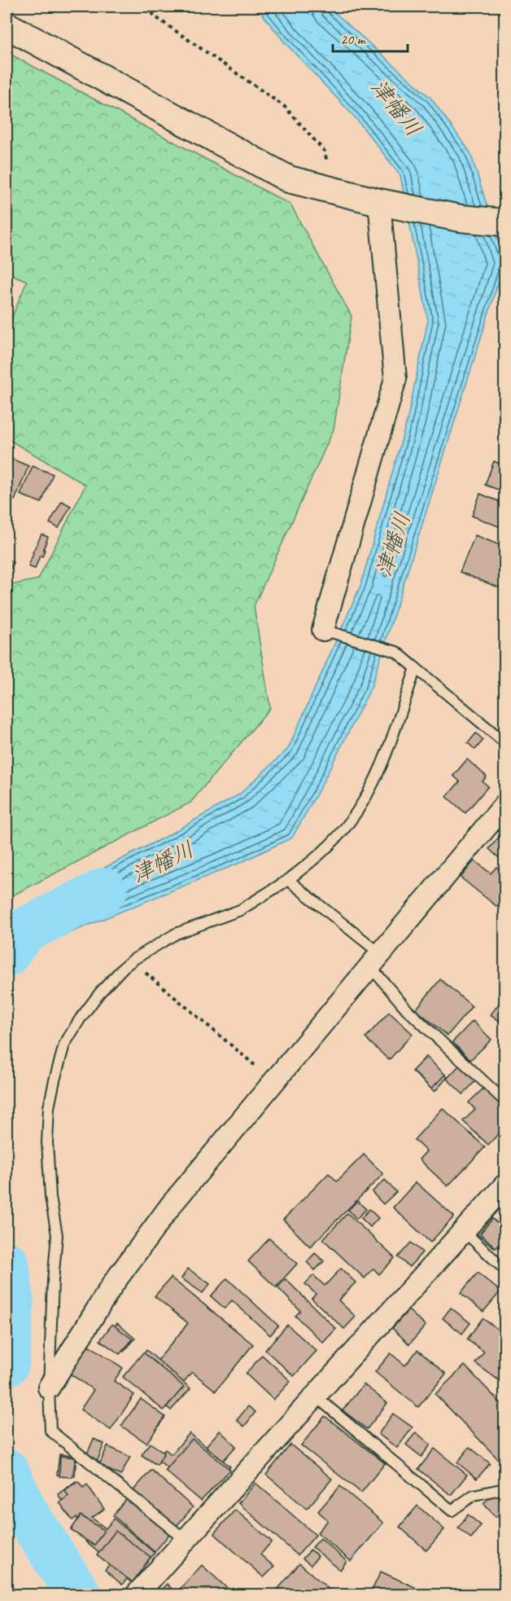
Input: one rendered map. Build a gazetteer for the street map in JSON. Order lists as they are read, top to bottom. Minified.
{"water":["津幡川"],"scale_bar":"20 m"}
